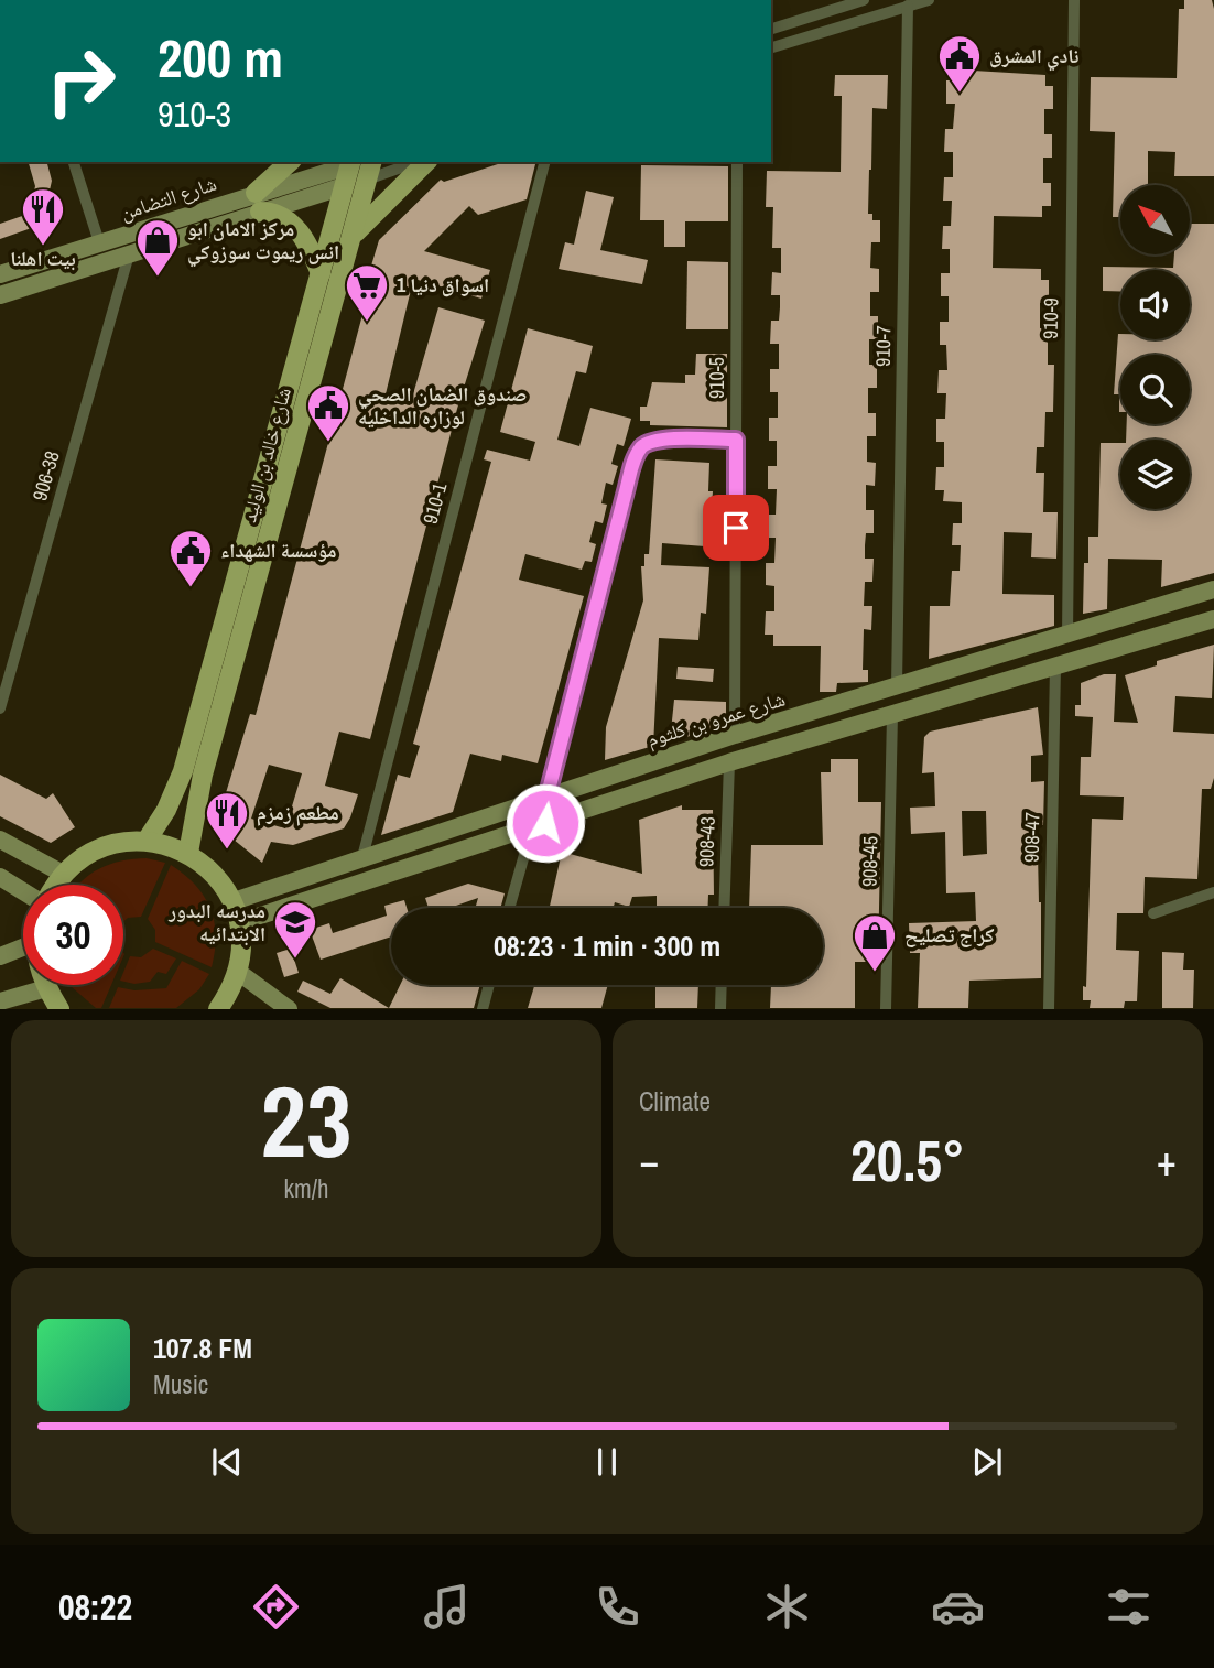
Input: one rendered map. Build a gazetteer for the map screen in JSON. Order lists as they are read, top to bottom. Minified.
{"streets":{"main road":["شارع خالد بن الوليد"],"street":["شارع التضامن","910-9","910-7","910-5","906-38","910-1","شارع عمرو بن كلثوم","908-47","908-43","908-45"]},"crossings":[["شارع التضامن","شارع خالد بن الوليد"],["شارع التضامن","906-38"],["910-9","شارع عمرو بن كلثوم"],["910-7","شارع عمرو بن كلثوم"],["910-5","شارع عمرو بن كلثوم"],["910-1","شارع عمرو بن كلثوم"]],"places":{"public building":["نادي المشرق","صندوق الضمان الصحي لوزاره الداخليه","مؤسسة الشهداء"],"restaurant":["بيت اهلنا","مطعم زمزم"],"shop":["مركز الامان ابو انس ريموت سوزوكي","كراج تصليح"],"supermarket":["اسواق دنيا 1"],"school or university":["مدرسه البدور الابتدائيه"]},"north":"top left","page":{"turn":["200 m","910-3"],"limit":"30","trip":"08:23 · 1 min · 300 m","tile":[["23","km/h"],"Climate"],"heat":["−","20.5°","+"],"song":["107.8 FM","Music"],"tabs":"08:22"}}
